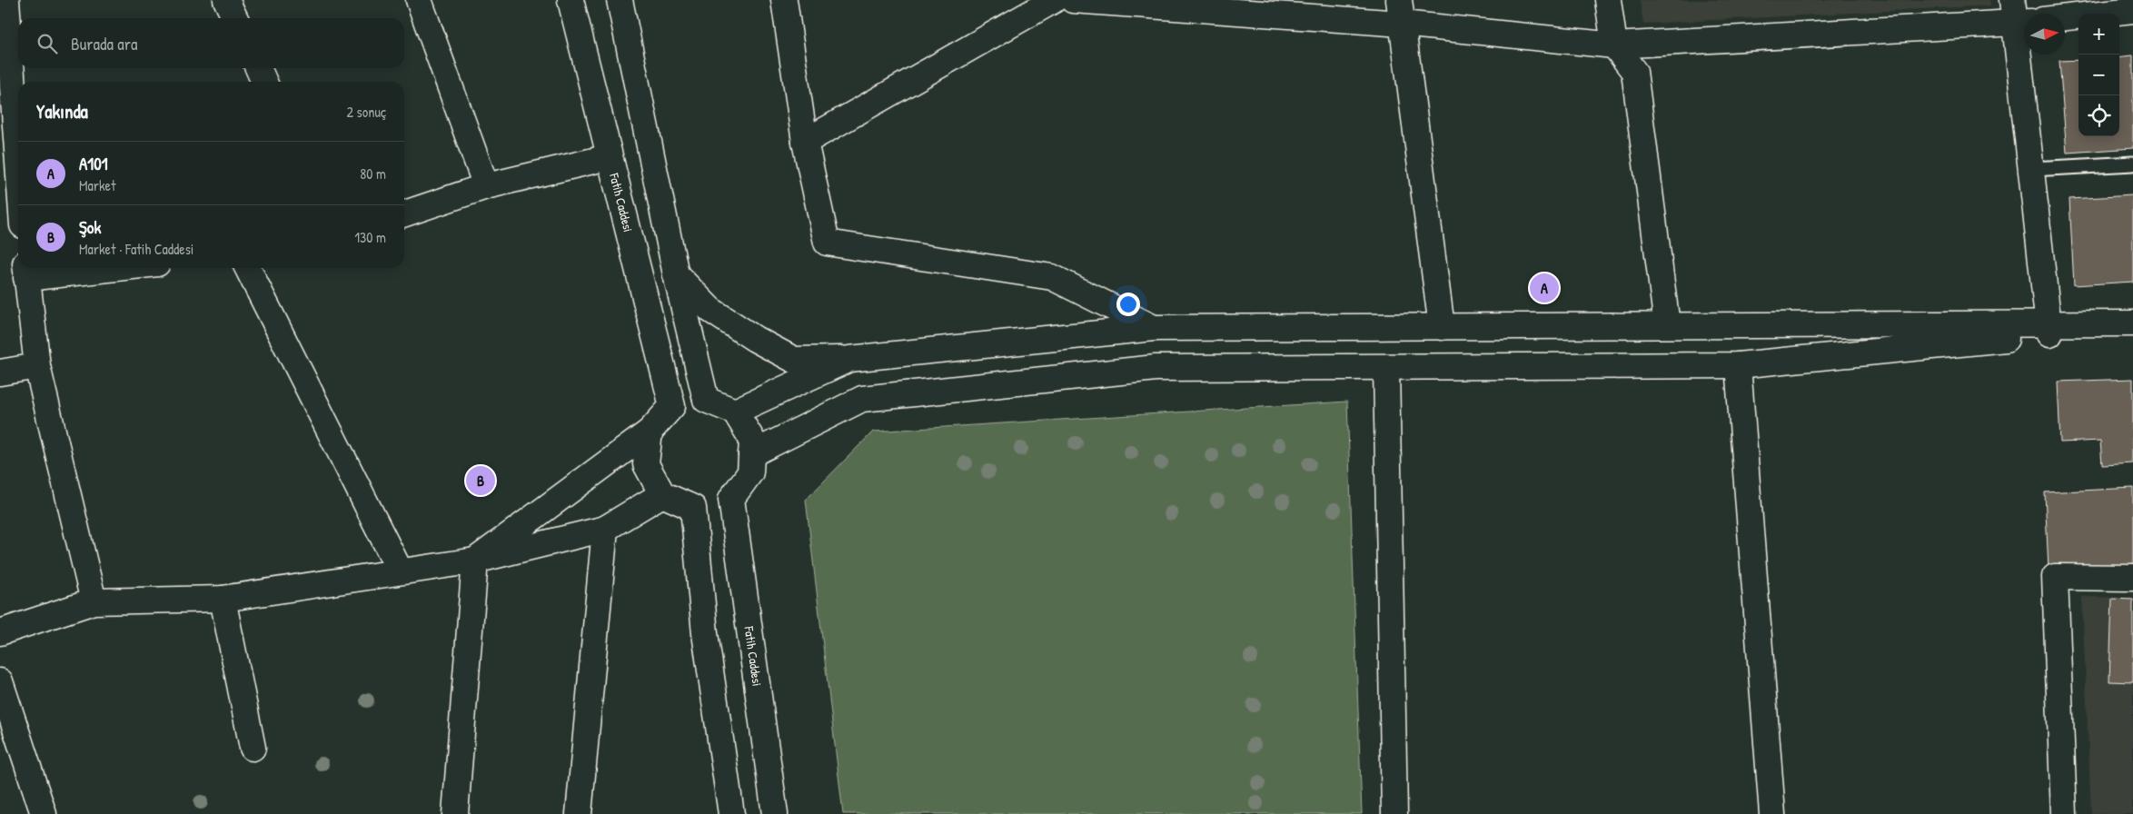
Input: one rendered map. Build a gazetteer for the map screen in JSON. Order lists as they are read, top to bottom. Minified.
{"streets":{"street":["Fatih Caddesi"]},"north":"right","page":{"map_buttons":["+","−"],"search":"Burada ara","heading":["Yakında","2 sonuç"],"list":[{"mark":"A","name":"A101","note":"Market","value":"80 m"},{"mark":"B","name":"Şok","note":"Market · Fatih Caddesi","value":"130 m"}],"pins":["A","B"]}}
